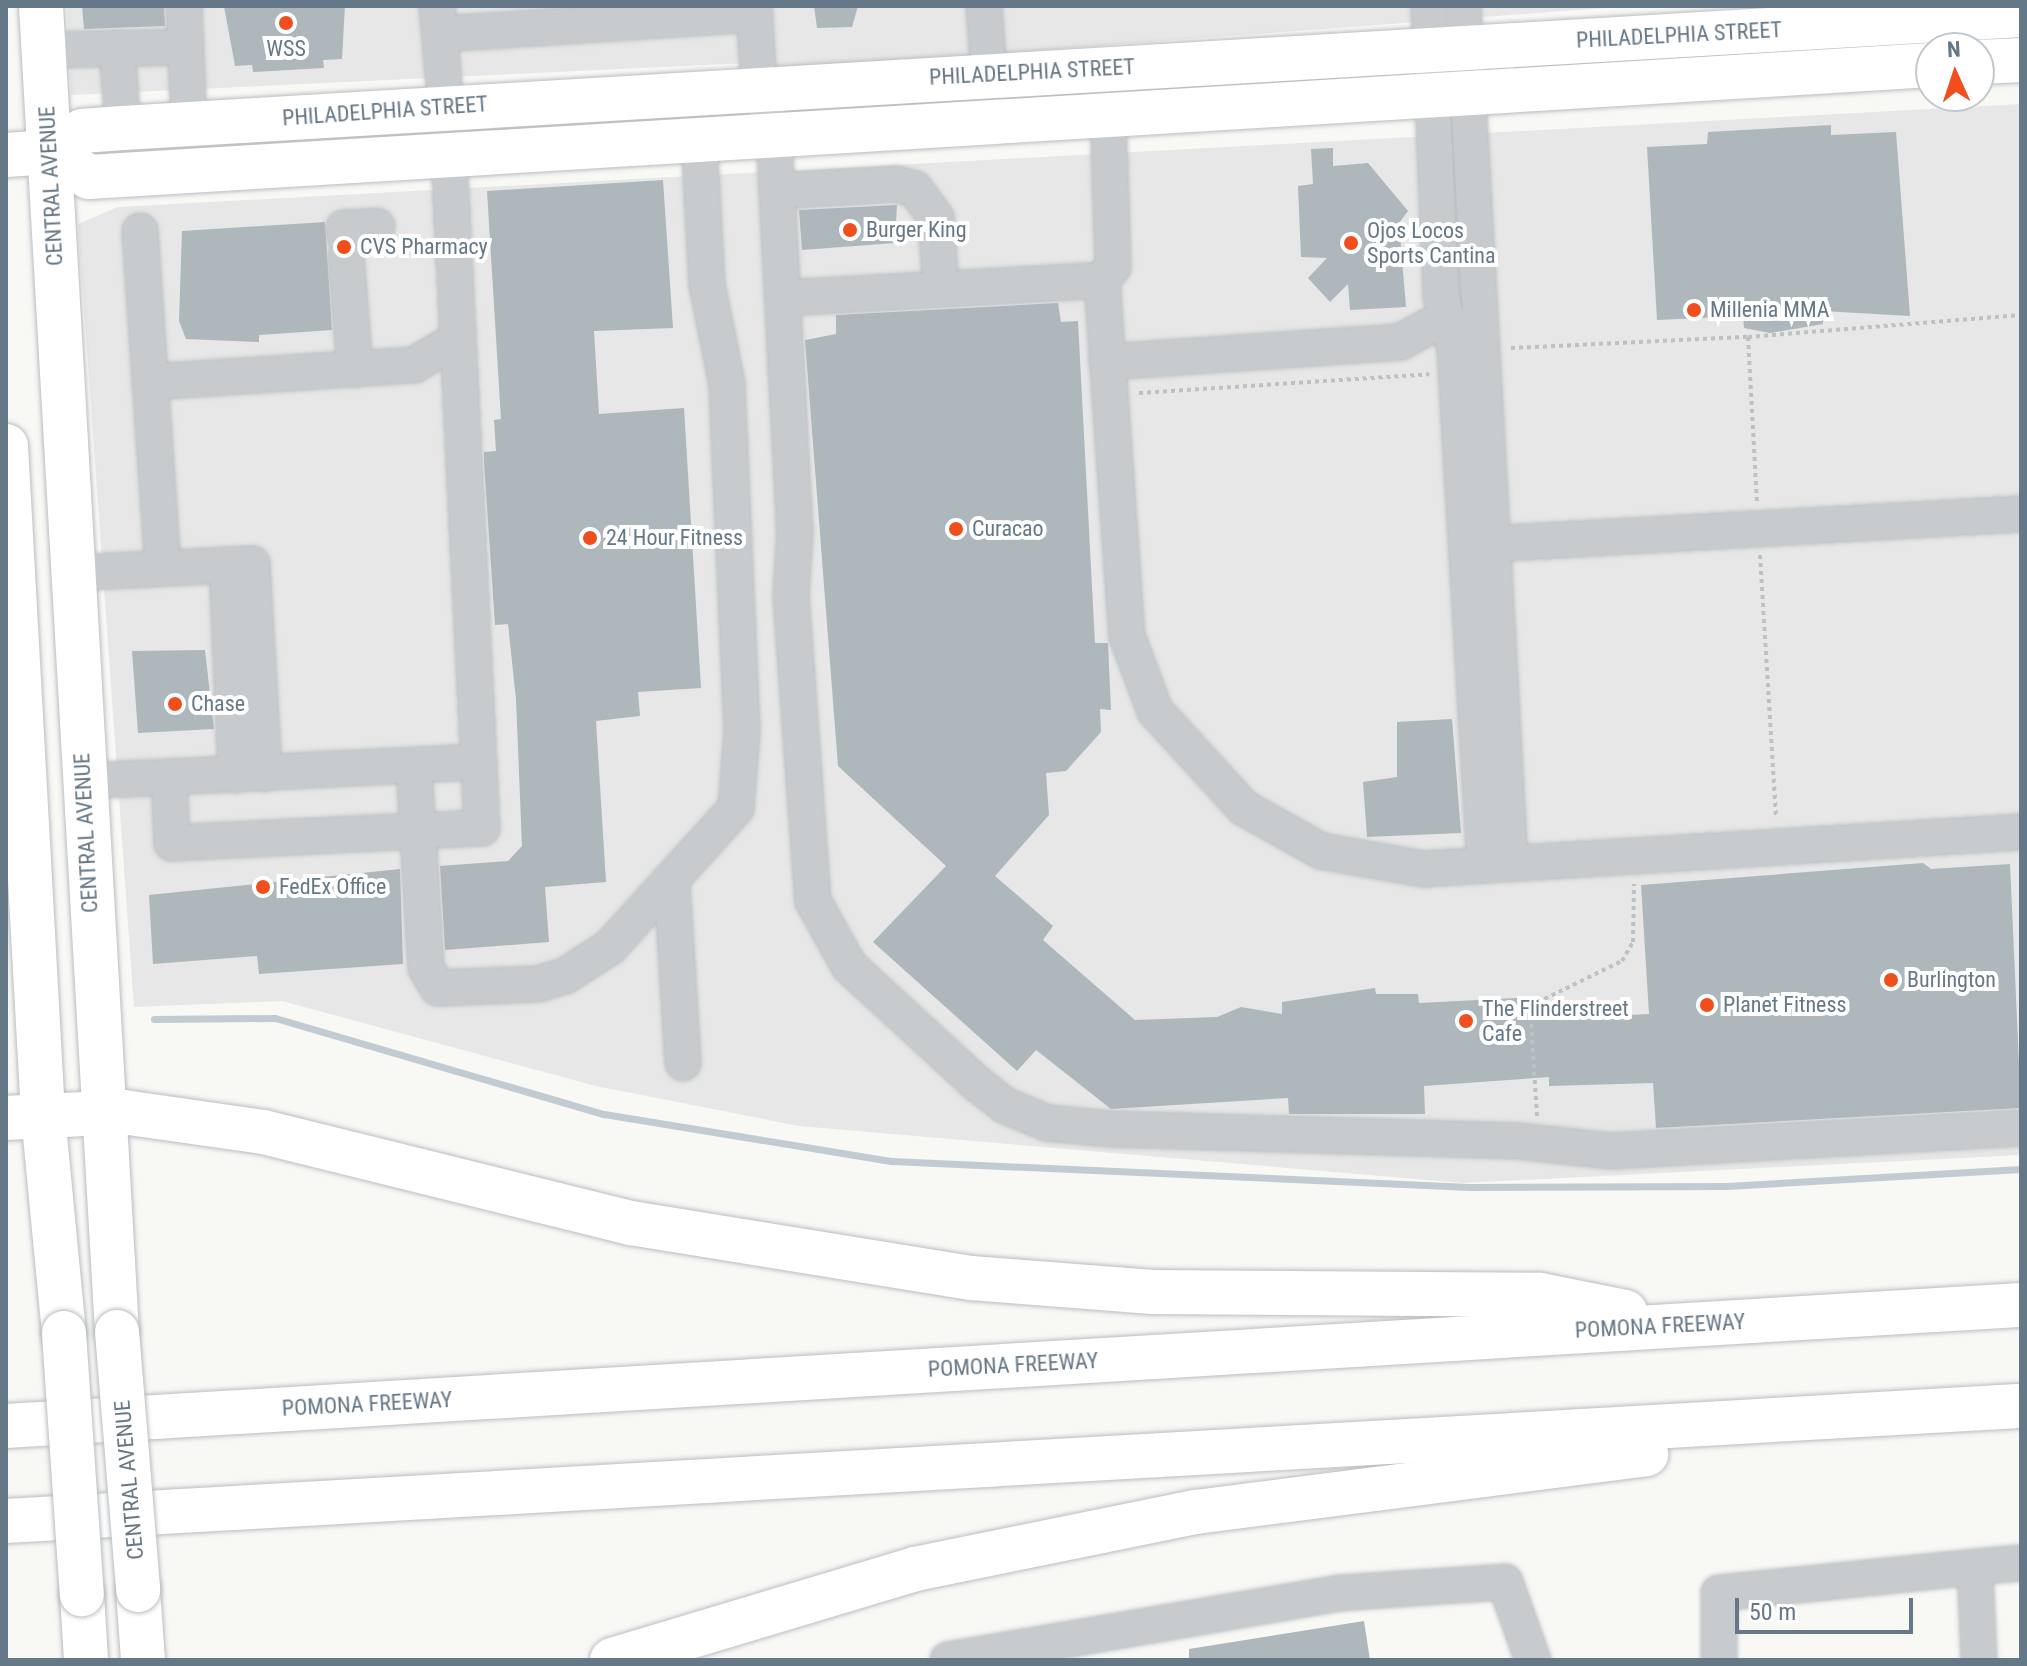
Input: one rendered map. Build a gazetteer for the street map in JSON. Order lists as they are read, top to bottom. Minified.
{"streets":{"main road":["PHILADELPHIA STREET","CENTRAL AVENUE","POMONA FREEWAY"]},"crossings":[["PHILADELPHIA STREET","CENTRAL AVENUE"]],"places":["WSS","Burger King","Ojos Locos Sports Cantina","CVS Pharmacy","Millenia MMA","Curacao","24 Hour Fitness","Chase","FedEx Office","Burlington","Planet Fitness","The Flinderstreet Cafe"],"scale_bar":"50 m","north":"top"}
